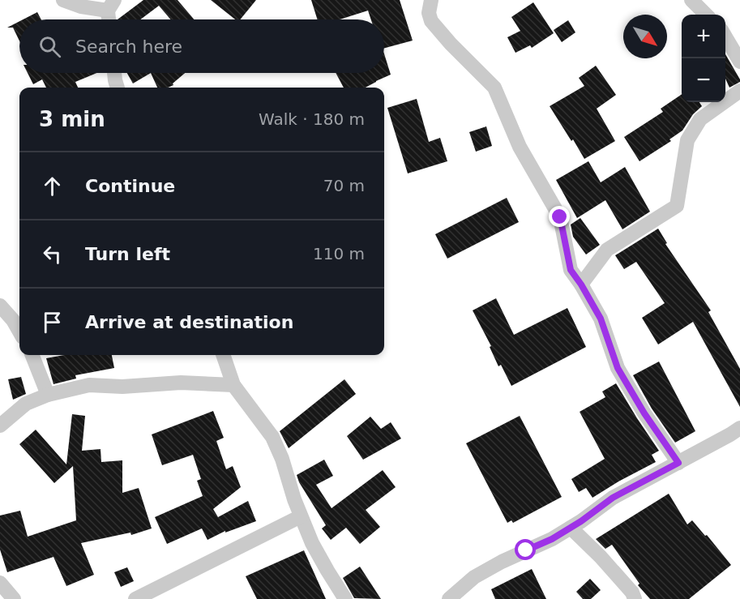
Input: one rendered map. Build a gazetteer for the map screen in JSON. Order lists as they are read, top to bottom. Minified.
{"north":"bottom right","page":{"map_buttons":["+","−"],"search":"Search here","heading":["3 min","Walk · 180 m"],"list":[["Continue","70 m"],["Turn left","110 m"],"Arrive at destination"]}}
